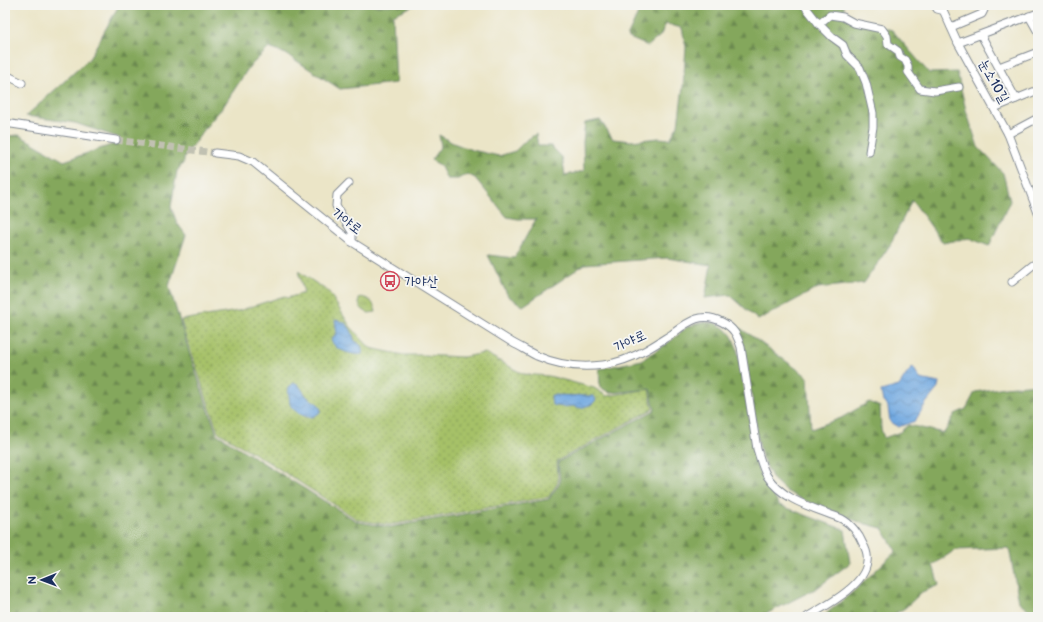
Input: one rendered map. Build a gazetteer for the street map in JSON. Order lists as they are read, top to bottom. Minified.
{"streets":{"street":["눈소10길","가야로"]},"places":{"bus stop":["가야산"]},"north":"left"}
